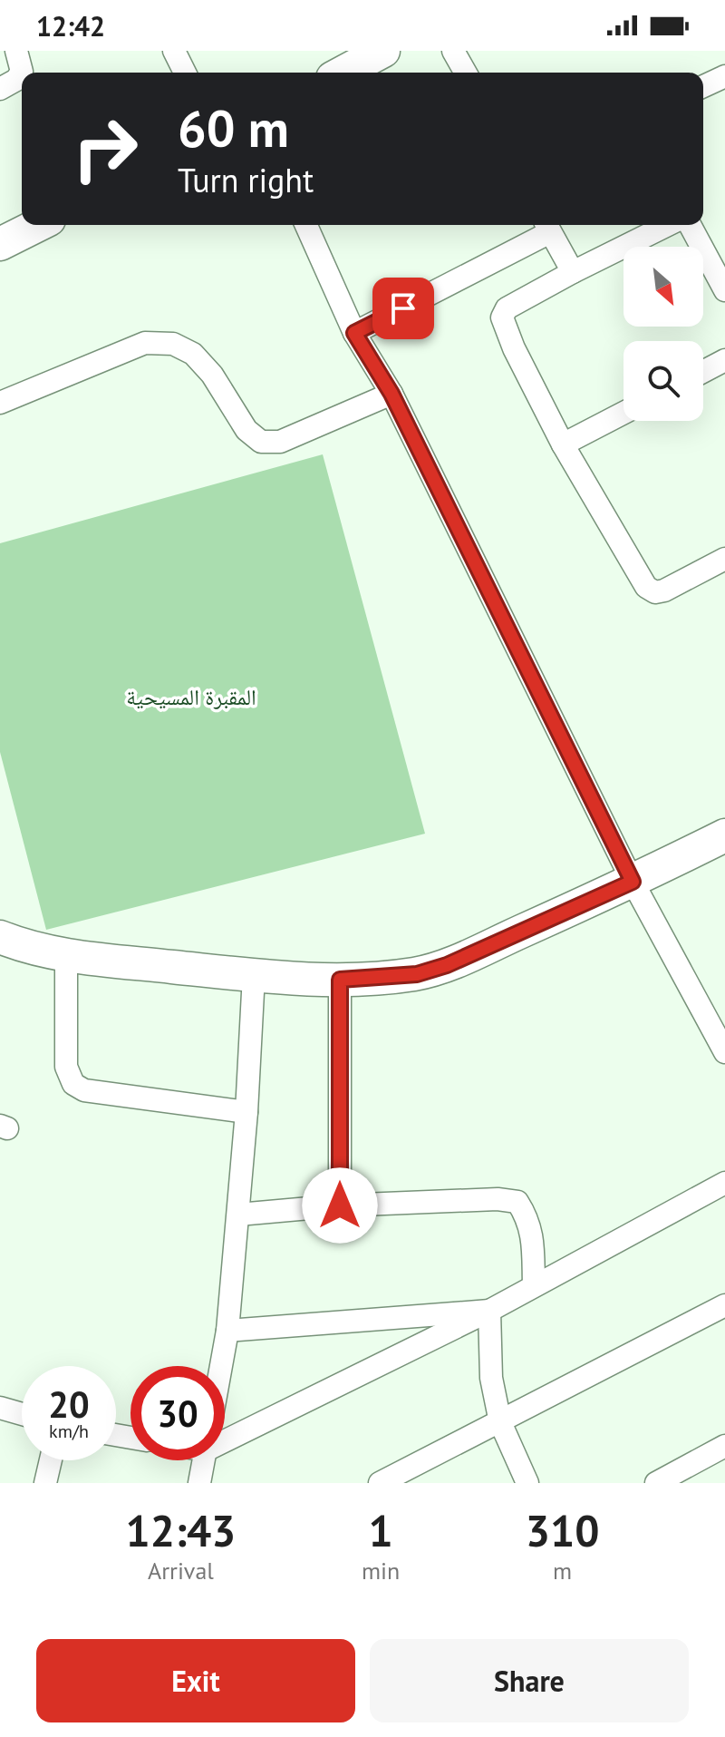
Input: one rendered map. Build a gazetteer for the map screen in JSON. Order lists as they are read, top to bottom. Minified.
{"parks":["المقبرة المسيحية"],"north":"bottom right","page":{"status":"12:42","turn":["60 m","Turn right"],"speed":"20 km/h","limit":"30","eta":["12:43","Arrival","1","min","310","m"],"buttons":["Exit","Share"]}}
